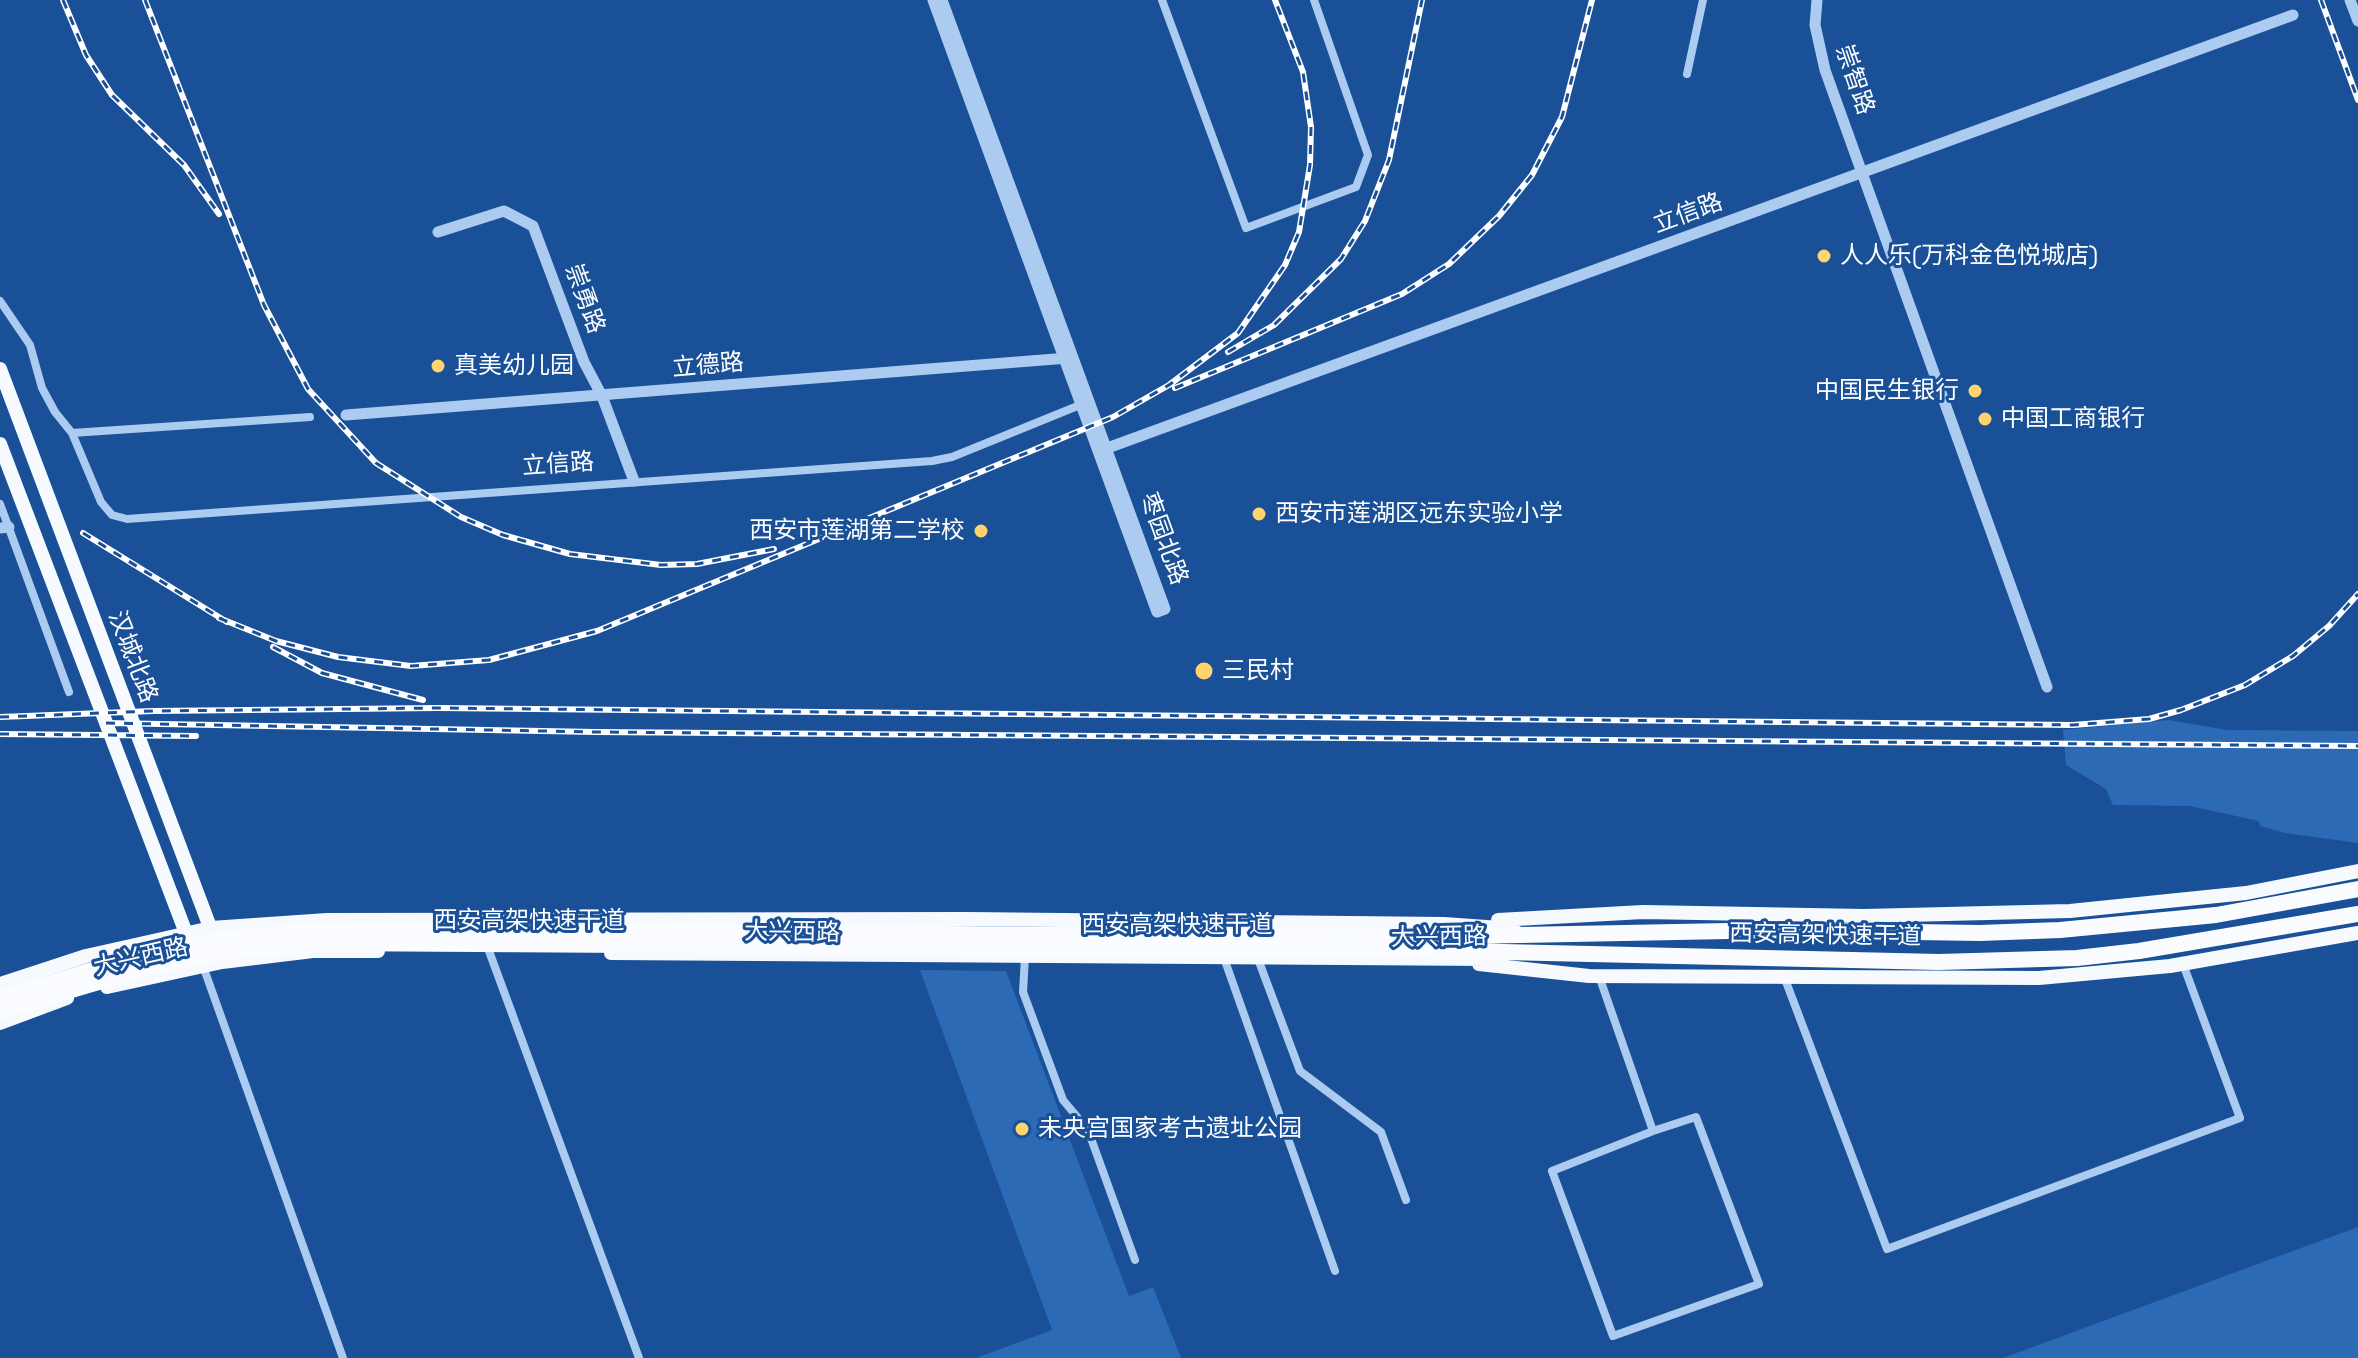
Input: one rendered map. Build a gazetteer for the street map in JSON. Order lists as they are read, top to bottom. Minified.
{"streets":{"highway":["西安高架快速干道"],"main road":["汉城北路","大兴西路"],"street":["崇智路","立信路","崇勇路","立德路","枣园北路"]},"crossings":[["崇智路","立信路"],["立信路","崇勇路"],["立信路","枣园北路"],["崇勇路","立德路"],["立德路","枣园北路"],["汉城北路","大兴西路"],["西安高架快速干道","大兴西路"]],"places":["人人乐(万科金色悦城店)","真美幼儿园","中国民生银行","中国工商银行","西安市莲湖区远东实验小学","西安市莲湖第二学校","三民村","未央宫国家考古遗址公园"]}
